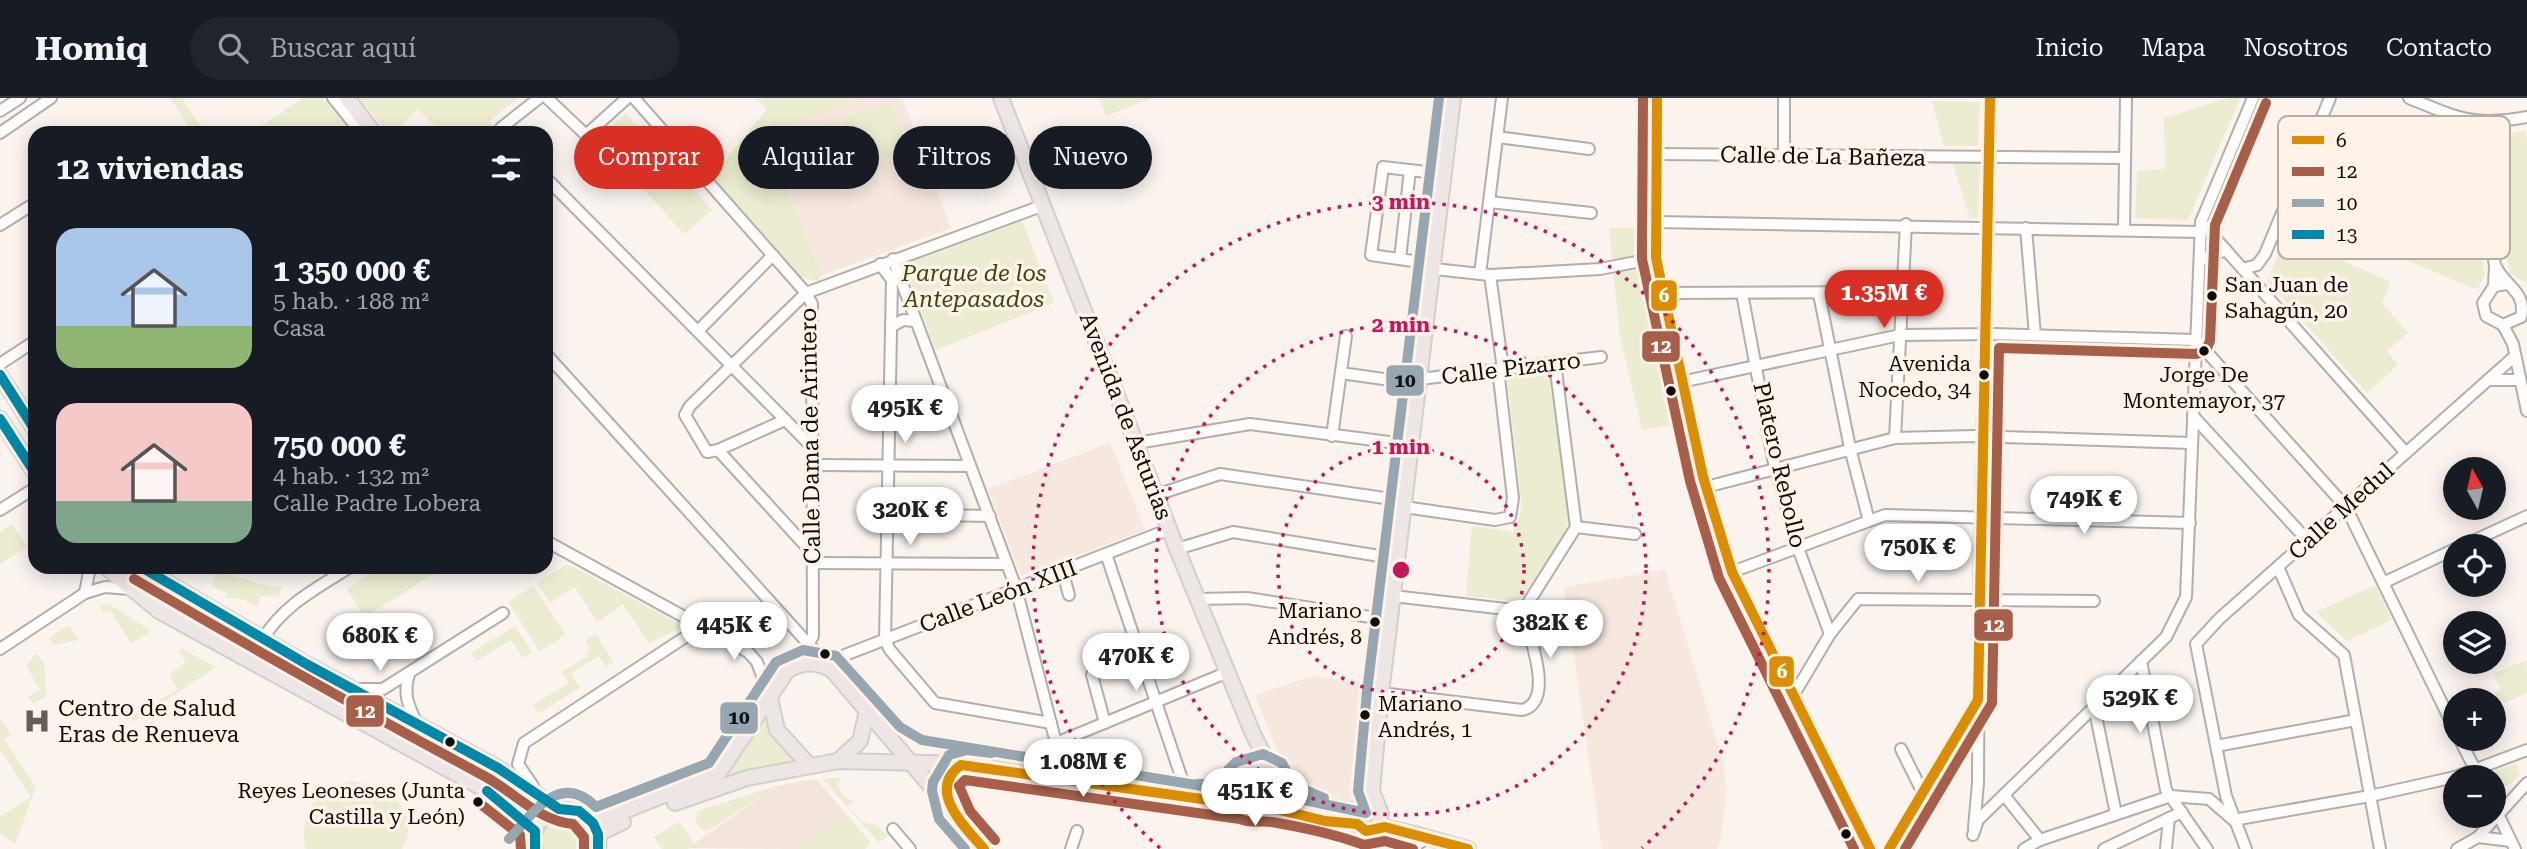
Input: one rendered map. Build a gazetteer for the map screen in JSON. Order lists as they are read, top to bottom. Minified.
{"streets":{"main road":["Avenida de Asturias"],"street":["Calle de La Bañeza","Calle Pizarro","Calle Dama de Arintero","Platero Rebollo","Calle Medul","Calle León XIII"]},"crossings":[["Avenida de Asturias","Calle León XIII"],["Calle Dama de Arintero","Calle León XIII"]],"parks":["Parque de los Antepasados"],"places":{"other":["San Juan de Sahagún, 20","Jorge De Montemayor, 37","Avenida Nocedo, 34","Mariano Andrés, 8","Mariano Andrés, 1","Reyes Leoneses (Junta Castilla y León)"],"hospital":["Centro de Salud Eras de Renueva"]},"lines":["transit line 6","transit line 12","transit line 10","transit line 13"],"legend":["6","12","10","13"],"north":"top","page":{"header":"Homiq","search":"Buscar aquí","nav":["Inicio","Mapa","Nosotros","Contacto"],"chip":["Comprar","Alquilar","Filtros","Nuevo"],"heading":"12 viviendas","list":[{"name":"1 350 000 €","note":"5 hab. · 188 m² · Casa"},{"name":"750 000 €","note":"4 hab. · 132 m² · Calle Padre Lobera"}],"price":["1.35M €","495K €","749K €","320K €","750K €","382K €","445K €","680K €","470K €","529K €","1.08M €","451K €"],"map_buttons":["+","−"]},"rings":["3 min","2 min","1 min"]}
